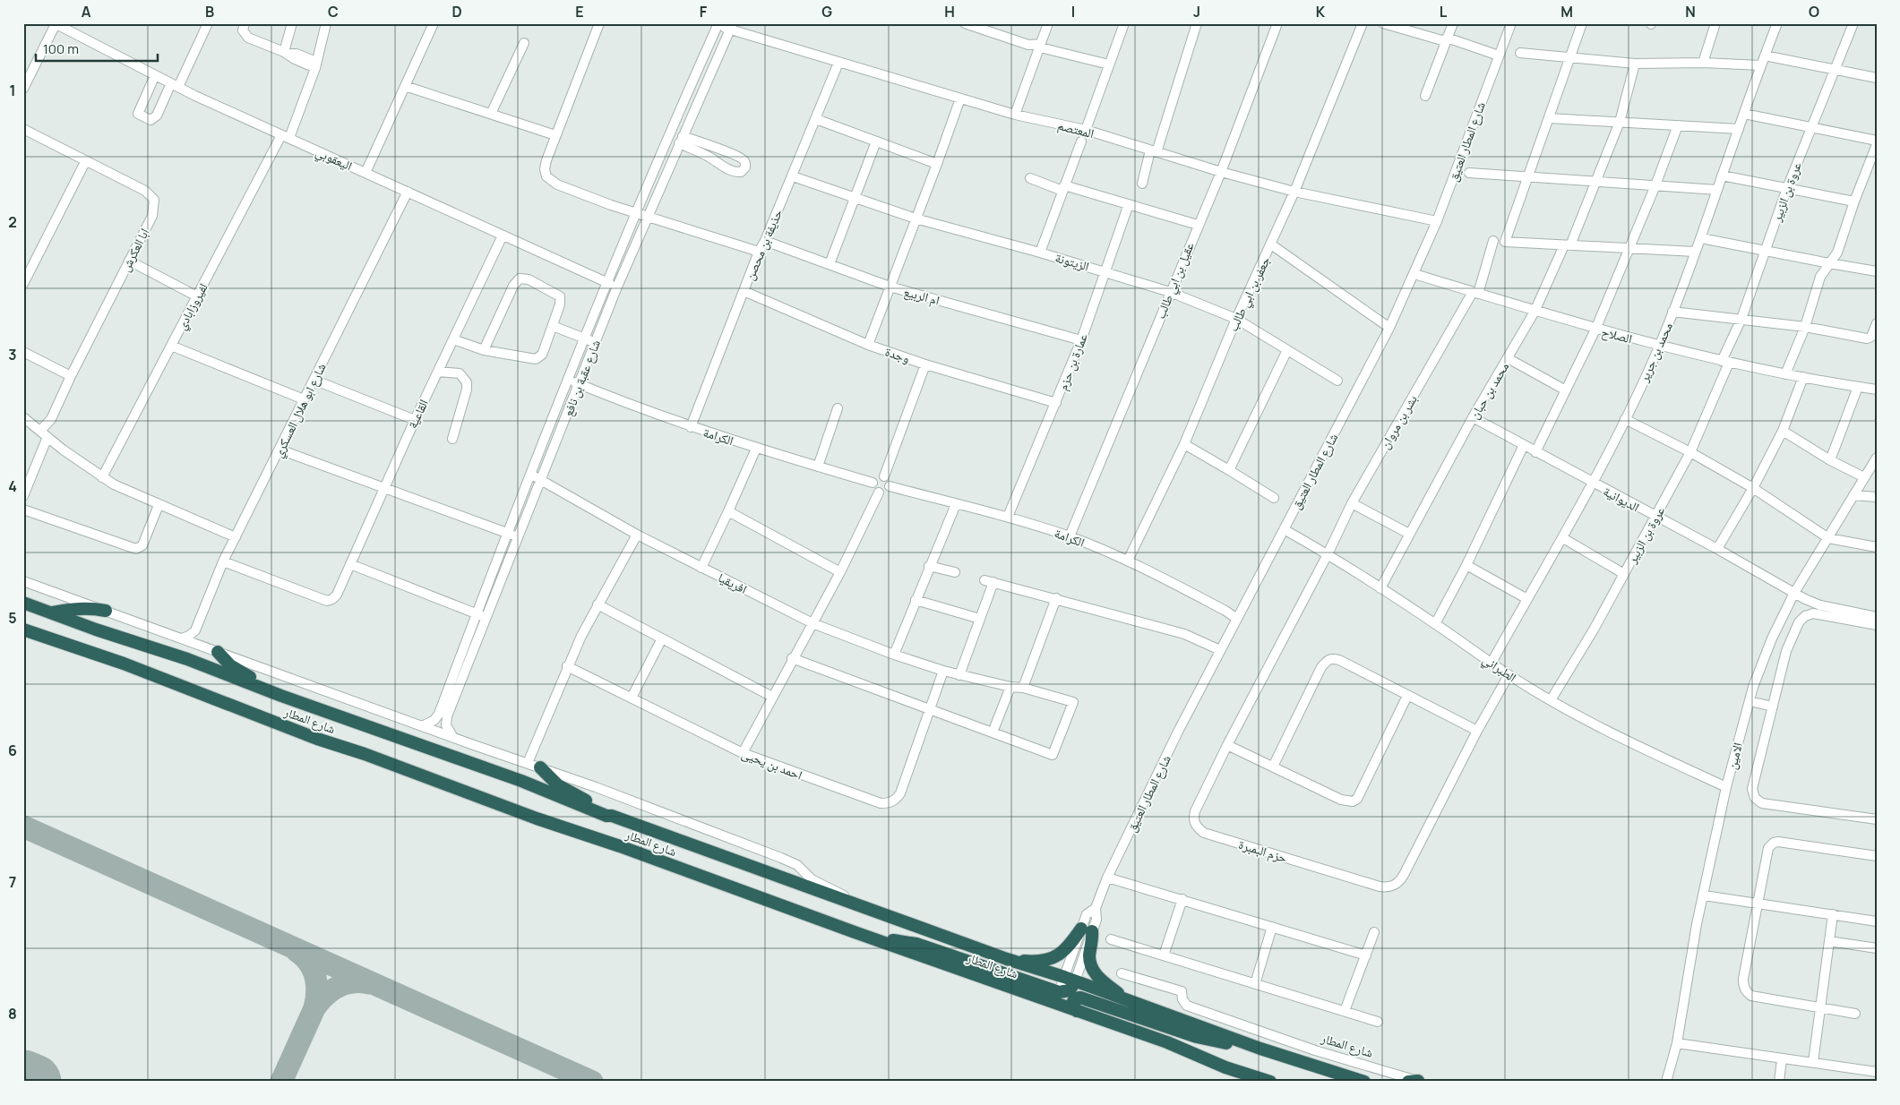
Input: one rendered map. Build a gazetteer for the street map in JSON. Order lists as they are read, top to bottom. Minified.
{"streets":{"highway":["شارع المطار"],"street":["المعتصم","شارع المطار العتيق","اليعقوبي","عروة بن الزبير","حذيفة بن محصن","ابا العكرش","الزيتونة","عقيل بن ابي طالب","جعفر بن ابي طالب","ام الربيع","لفيروزابادي","الصلاح","محمد بن جرير","وجدة","عمارة بن حزم","شارع عقبة بن نافع","محمد بن حبان","شارع ابو هلال العسكري","القاعية","بشر بن مروان","الكرامة","الديوانية","افريقيا","الطبراني","الامين","احمد بن يحيى","حزم البمبرة"]},"crossings":[["المعتصم","شارع المطار العتيق"],["المعتصم","حذيفة بن محصن"],["المعتصم","عقيل بن ابي طالب"],["المعتصم","جعفر بن ابي طالب"],["المعتصم","شارع عقبة بن نافع"],["شارع المطار العتيق","الصلاح"],["شارع المطار العتيق","الكرامة"],["شارع المطار العتيق","الطبراني"],["شارع المطار العتيق","شارع المطار"],["اليعقوبي","لفيروزابادي"],["اليعقوبي","شارع عقبة بن نافع"],["اليعقوبي","شارع ابو هلال العسكري"],["اليعقوبي","القاعية"],["عروة بن الزبير","الصلاح"],["عروة بن الزبير","الديوانية"],["عروة بن الزبير","الطبراني"],["حذيفة بن محصن","الزيتونة"],["حذيفة بن محصن","ام الربيع"],["حذيفة بن محصن","وجدة"],["حذيفة بن محصن","الكرامة"],["الزيتونة","عقيل بن ابي طالب"],["الزيتونة","جعفر بن ابي طالب"],["الزيتونة","عمارة بن حزم"],["عقيل بن ابي طالب","الكرامة"],["جعفر بن ابي طالب","الكرامة"],["ام الربيع","عمارة بن حزم"],["الصلاح","محمد بن جرير"],["الصلاح","محمد بن حبان"],["الصلاح","بشر بن مروان"],["محمد بن جرير","الديوانية"],["محمد بن جرير","الطبراني"],["وجدة","عمارة بن حزم"],["عمارة بن حزم","الكرامة"],["شارع عقبة بن نافع","الكرامة"],["شارع عقبة بن نافع","افريقيا"],["شارع عقبة بن نافع","شارع المطار"],["محمد بن حبان","الديوانية"],["محمد بن حبان","الطبراني"],["شارع ابو هلال العسكري","القاعية"],["بشر بن مروان","الطبراني"],["بشر بن مروان","حزم البمبرة"],["الديوانية","الامين"],["الطبراني","الامين"],["الطبراني","حزم البمبرة"]],"scale_bar":"100 m","grid":{"columns":["A","B","C","D","E","F","G","H","I","J","K","L","M","N","O"],"rows":["1","2","3","4","5","6","7","8"]}}
